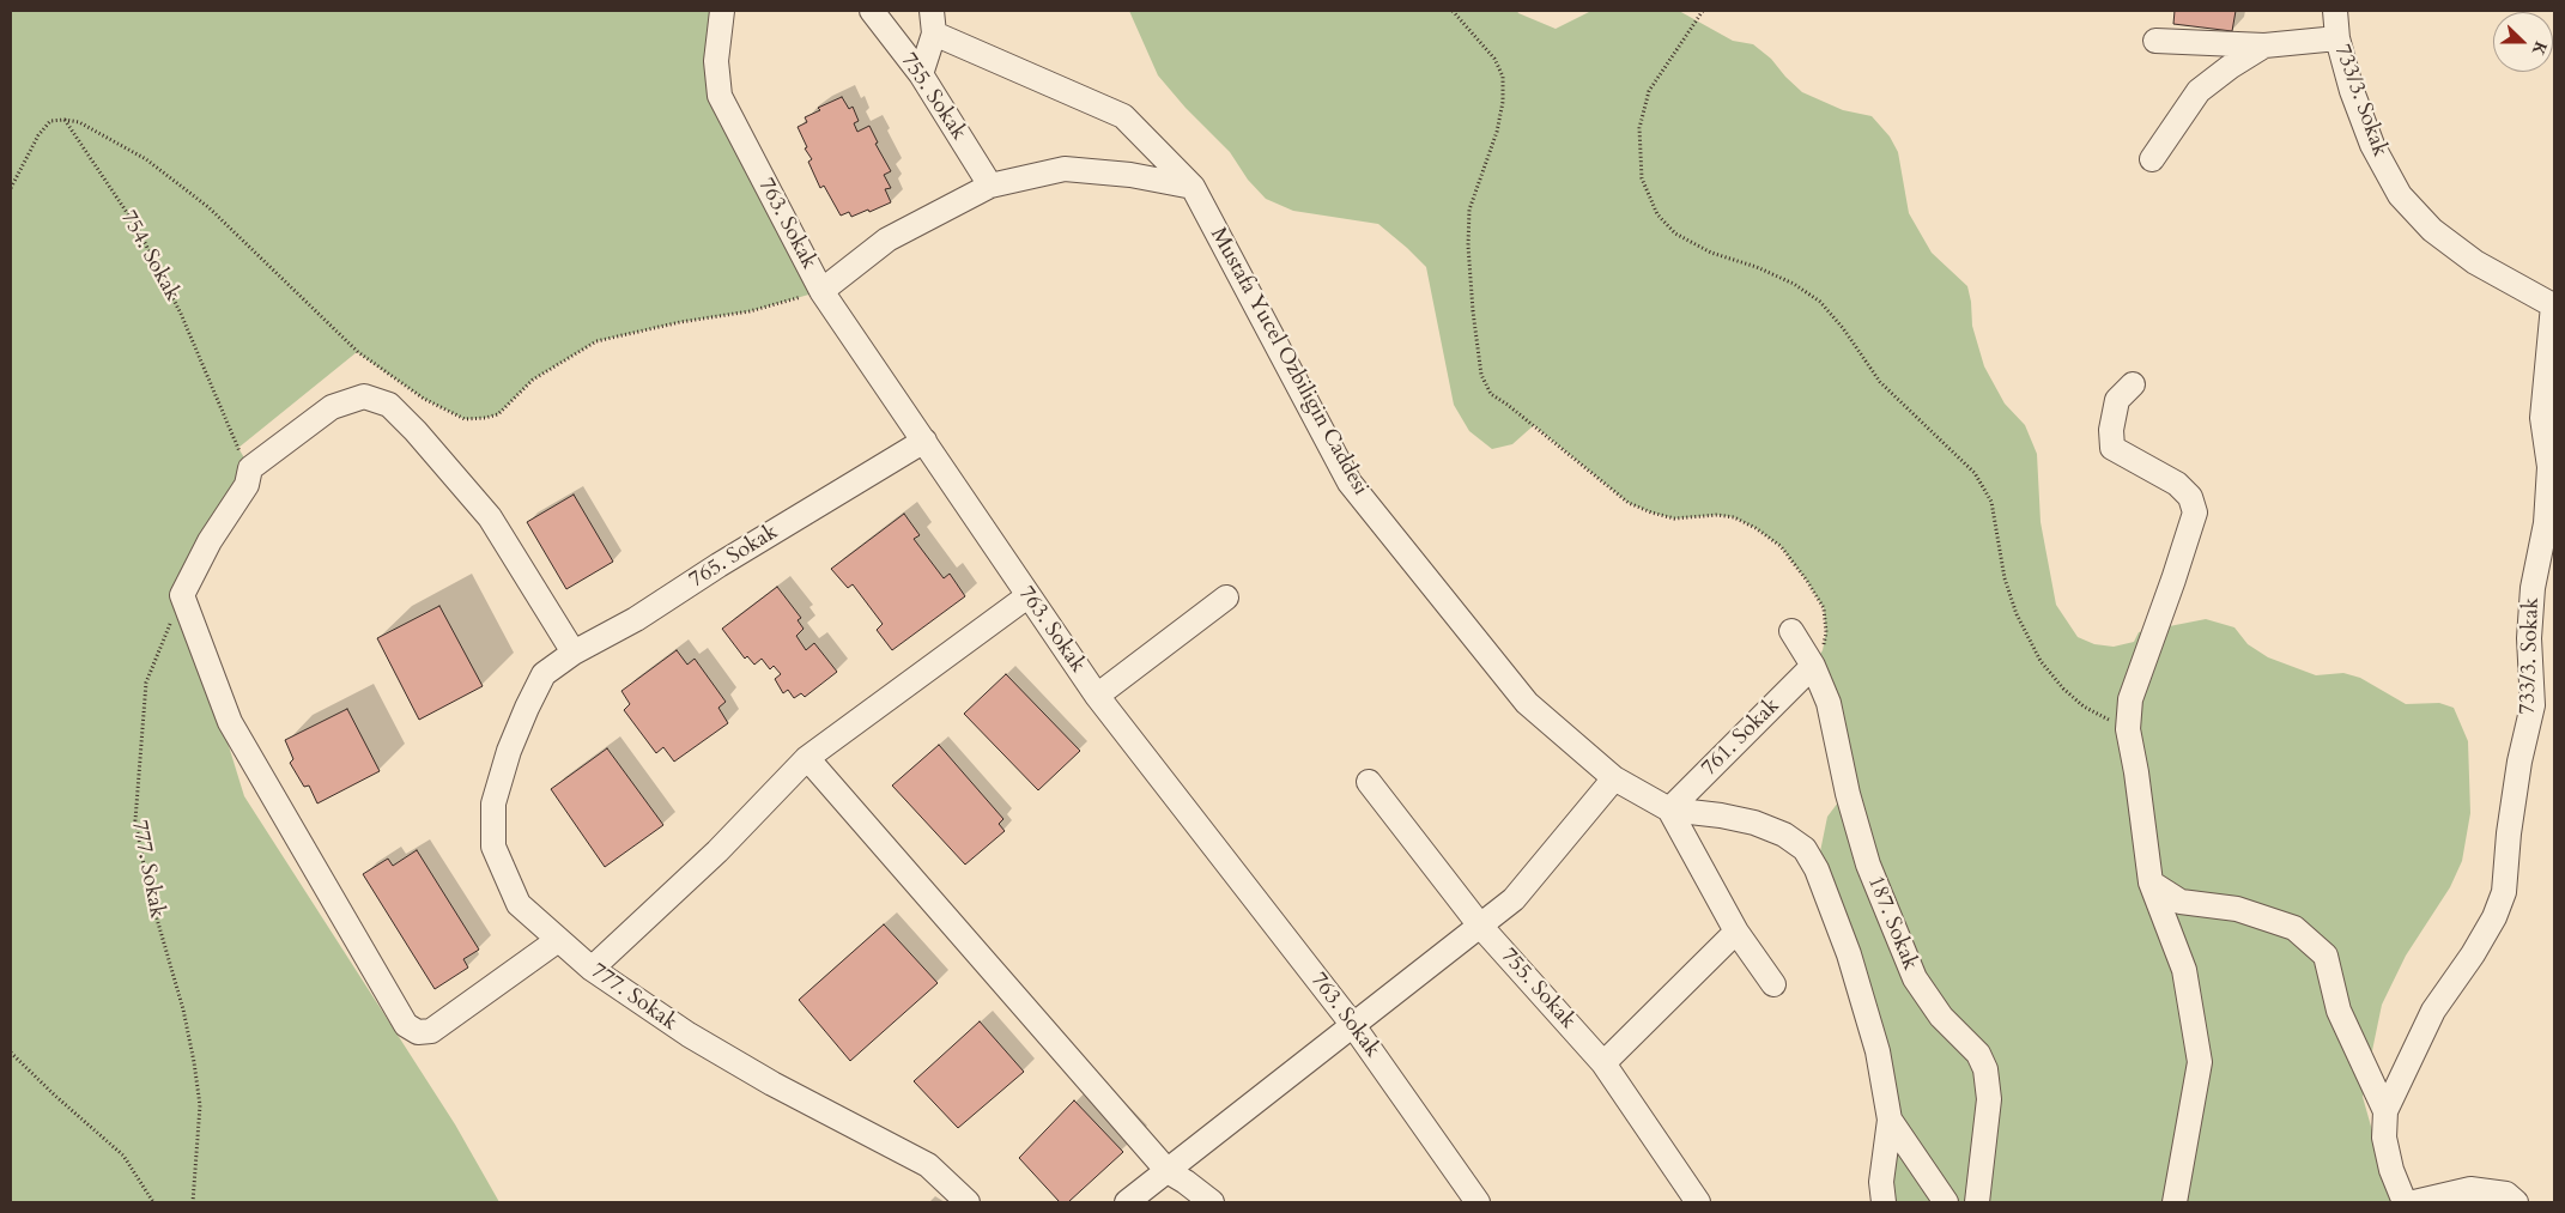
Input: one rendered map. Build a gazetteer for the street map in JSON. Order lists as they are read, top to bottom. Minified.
{"streets":{"street":["755. Sokak","733/3. Sokak","763. Sokak","Mustafa Yucel Ozbiligin Caddesi","765. Sokak","761. Sokak","777. Sokak","187. Sokak"],"path":["754. Sokak"]},"crossings":[["755. Sokak","Mustafa Yucel Ozbiligin Caddesi"],["763. Sokak","765. Sokak"],["Mustafa Yucel Ozbiligin Caddesi","761. Sokak"],["765. Sokak","777. Sokak"],["761. Sokak","187. Sokak"]],"north":"right"}
